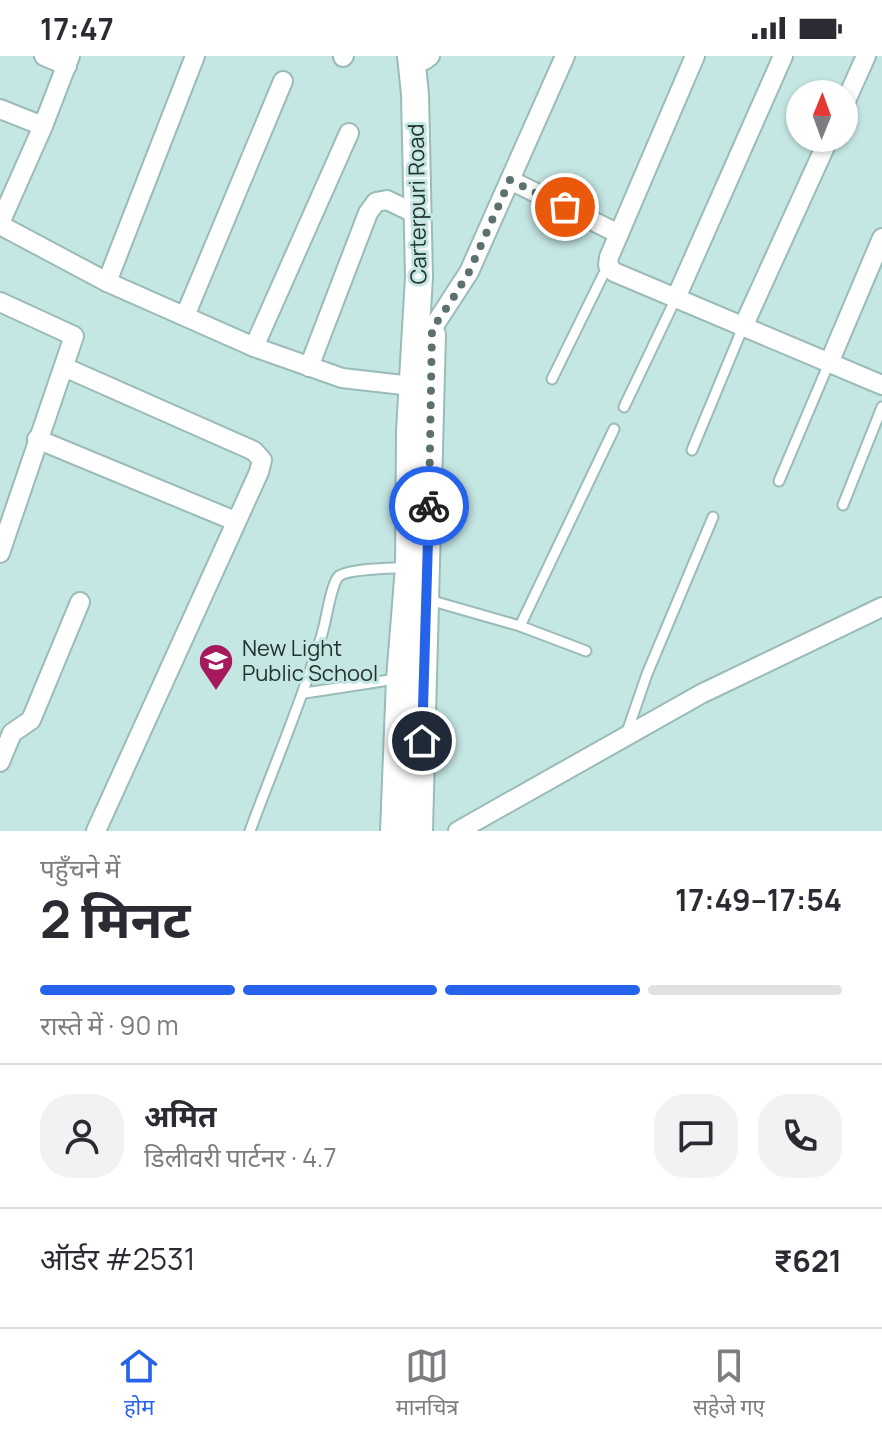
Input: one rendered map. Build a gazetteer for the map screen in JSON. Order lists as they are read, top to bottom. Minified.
{"streets":{"main road":["Carterpuri Road"]},"places":{"school or university":["New Light Public School"]},"north":"top","page":{"status":"17:47","heading":["2 मिनट","पहुँचने में","17:49–17:54"],"panel":["अमित","डिलीवरी पार्टनर · 4.7","ऑर्डर #2531","₹621"],"bar":"रास्ते में · 90 m","tabs":["होम","मानचित्र","सहेजे गए"]}}
